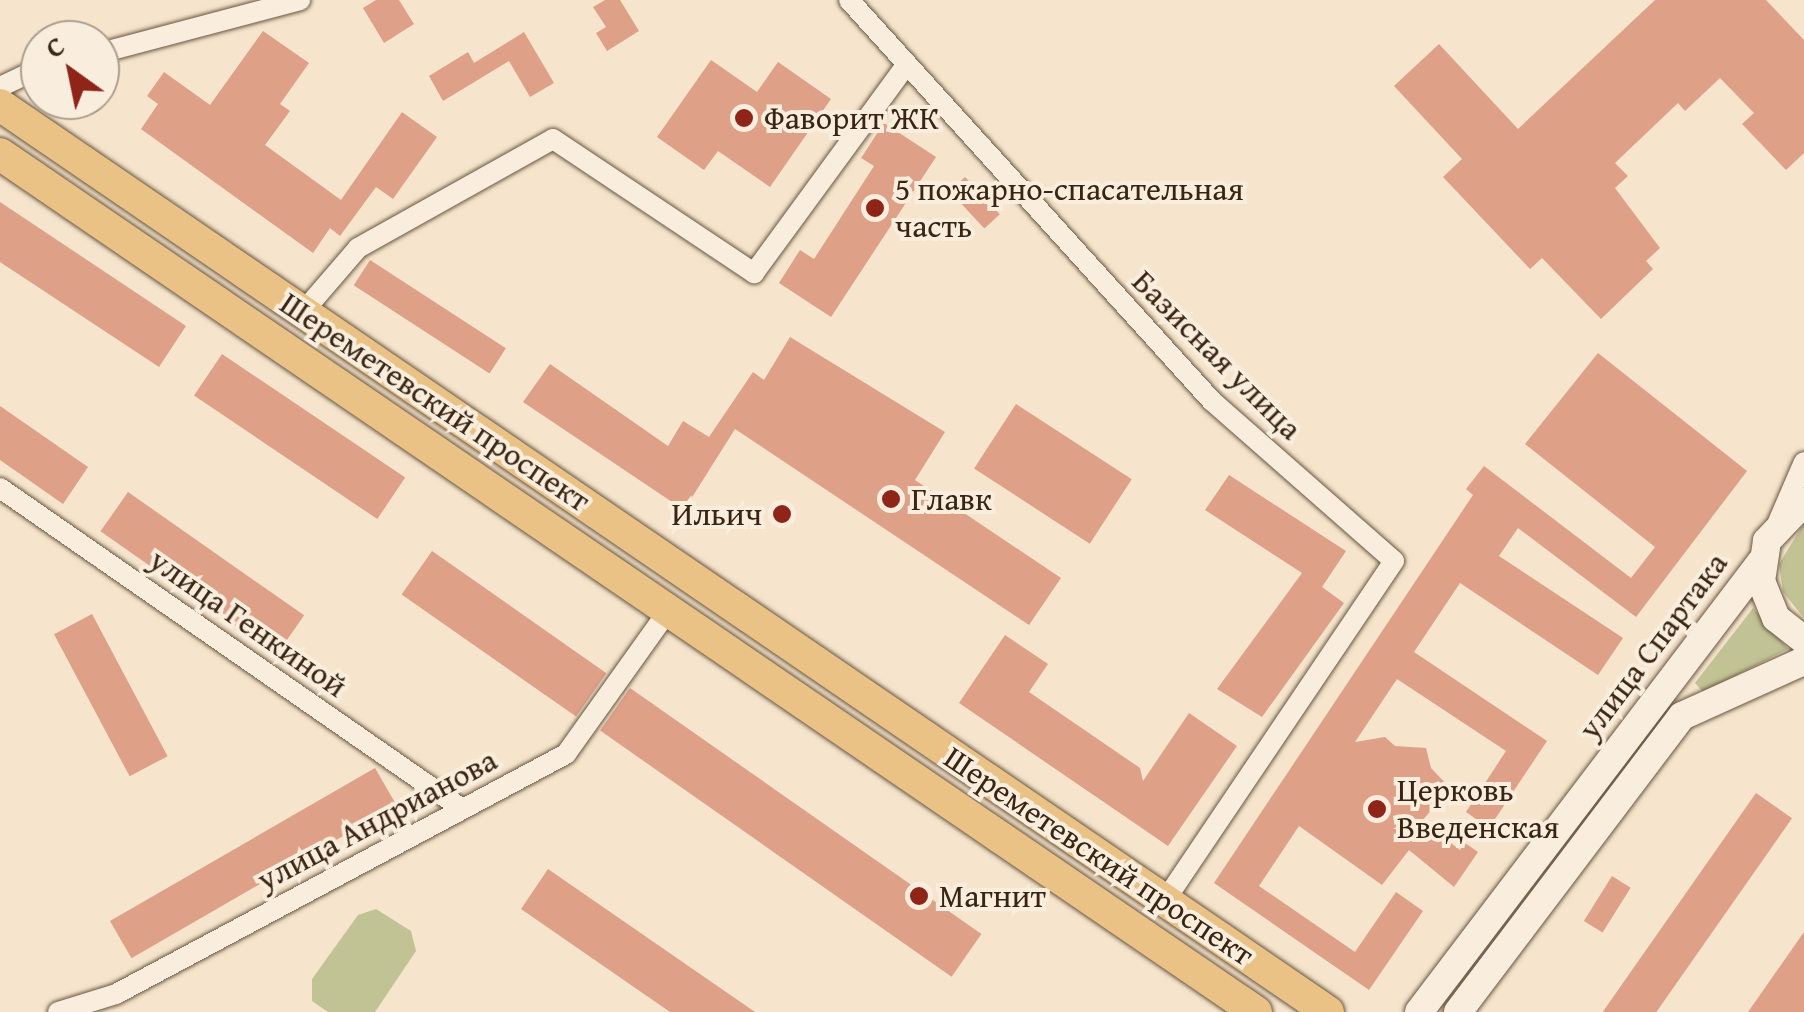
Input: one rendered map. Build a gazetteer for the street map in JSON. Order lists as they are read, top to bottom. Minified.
{"streets":{"main road":["Шереметевский проспект","улица Спартака"],"street":["Базисная улица","улица Генкиной","улица Андрианова"]},"crossings":[["Базисная улица","Шереметевский проспект"],["Шереметевский проспект","улица Андрианова"],["улица Генкиной","улица Андрианова"]],"places":["Фаворит ЖК","5 пожарно-спасательная часть","Главк","Ильич","Церковь Введенская","Магнит"],"north":"top left"}
